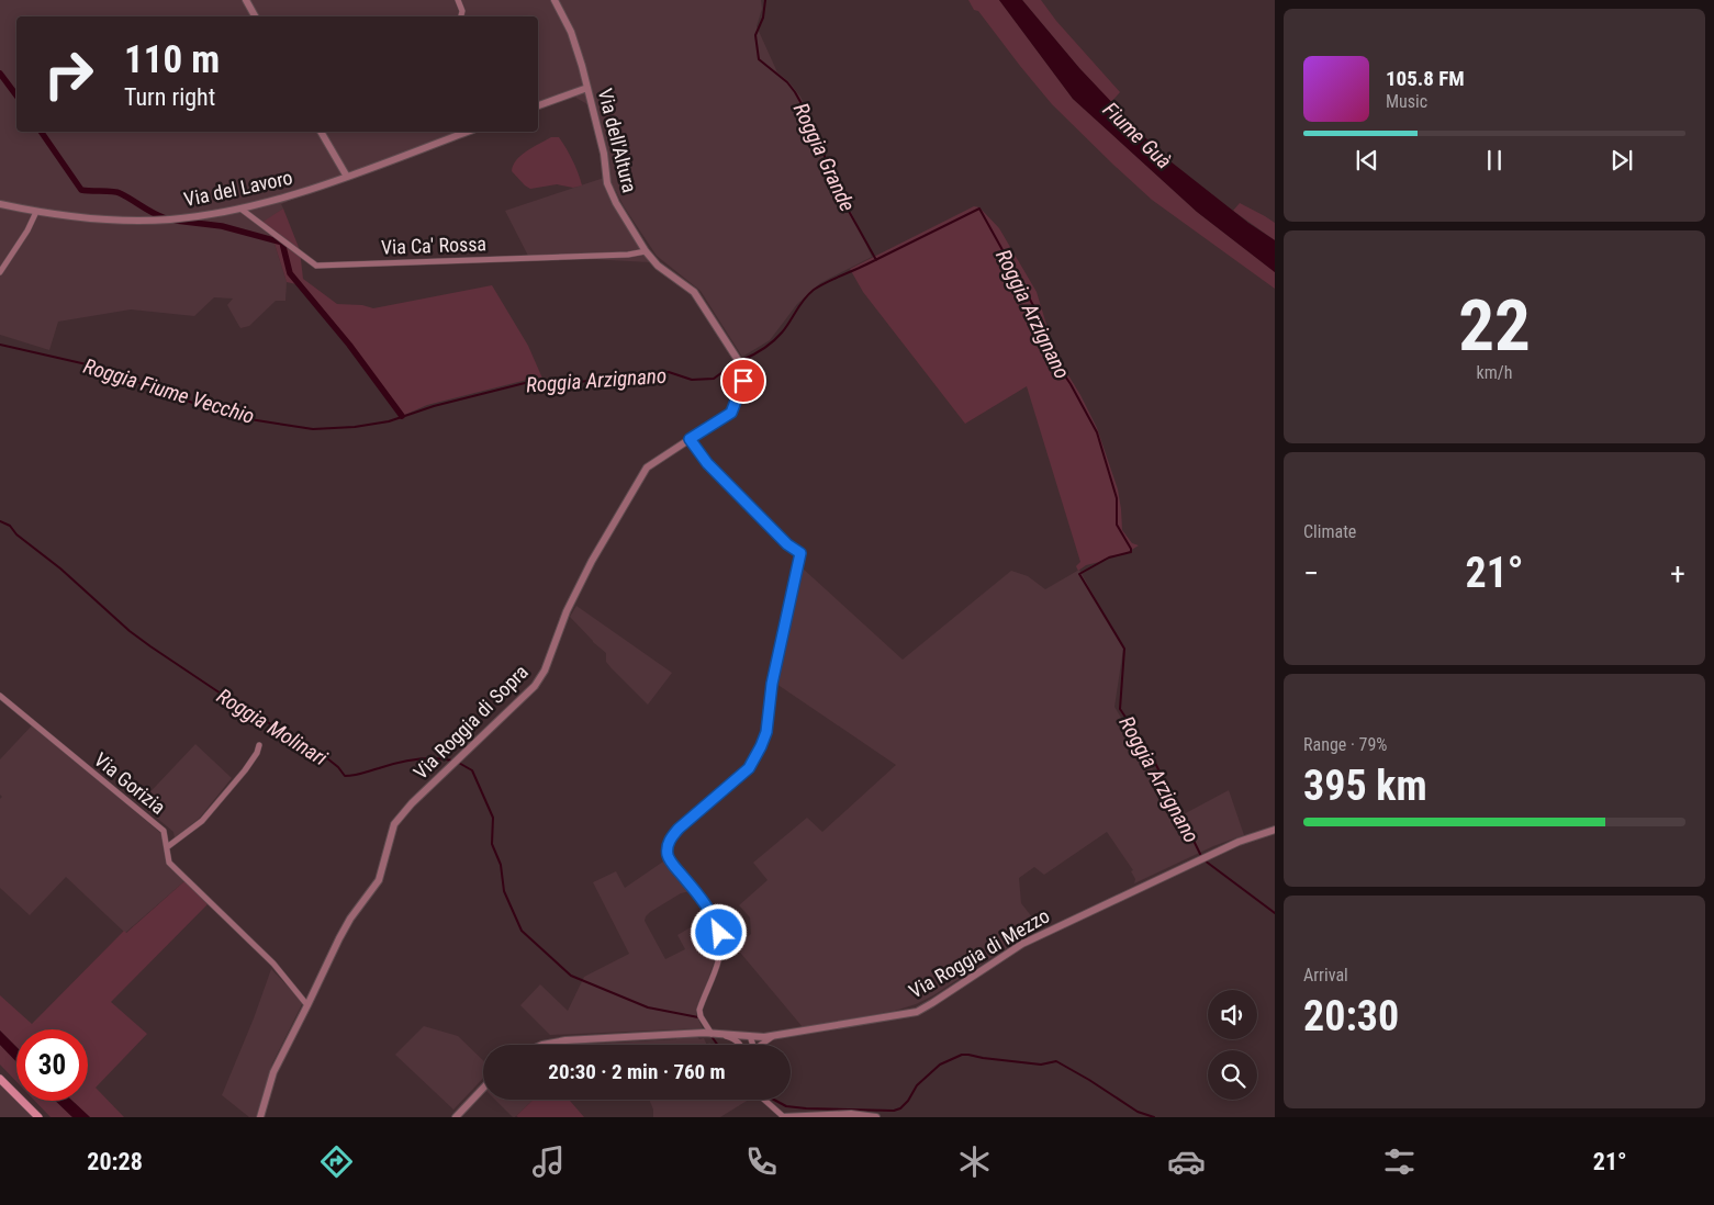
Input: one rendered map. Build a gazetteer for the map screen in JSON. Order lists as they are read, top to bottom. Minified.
{"streets":{"street":["Via dell'Altura","Via del Lavoro","Via Ca' Rossa","Via Roggia di Sopra","Via Gorizia","Via Roggia di Mezzo"]},"crossings":[["Via dell'Altura","Via Ca' Rossa"],["Via dell'Altura","Via Roggia di Sopra"],["Via del Lavoro","Via Ca' Rossa"],["Via Roggia di Sopra","Via Gorizia"]],"water":["Fiume Guà","Roggia Grande","Roggia Arzignano","Roggia Fiume Vecchio","Roggia Molinari"],"page":{"turn":["110 m","Turn right"],"song":["105.8 FM","Music"],"tile":[["22","km/h"],"Climate",["Range · 79%","395 km"],["Arrival","20:30"]],"heat":["−","21°","+"],"limit":"30","trip":"20:30 · 2 min · 760 m","tabs":["20:28","21°"]}}
